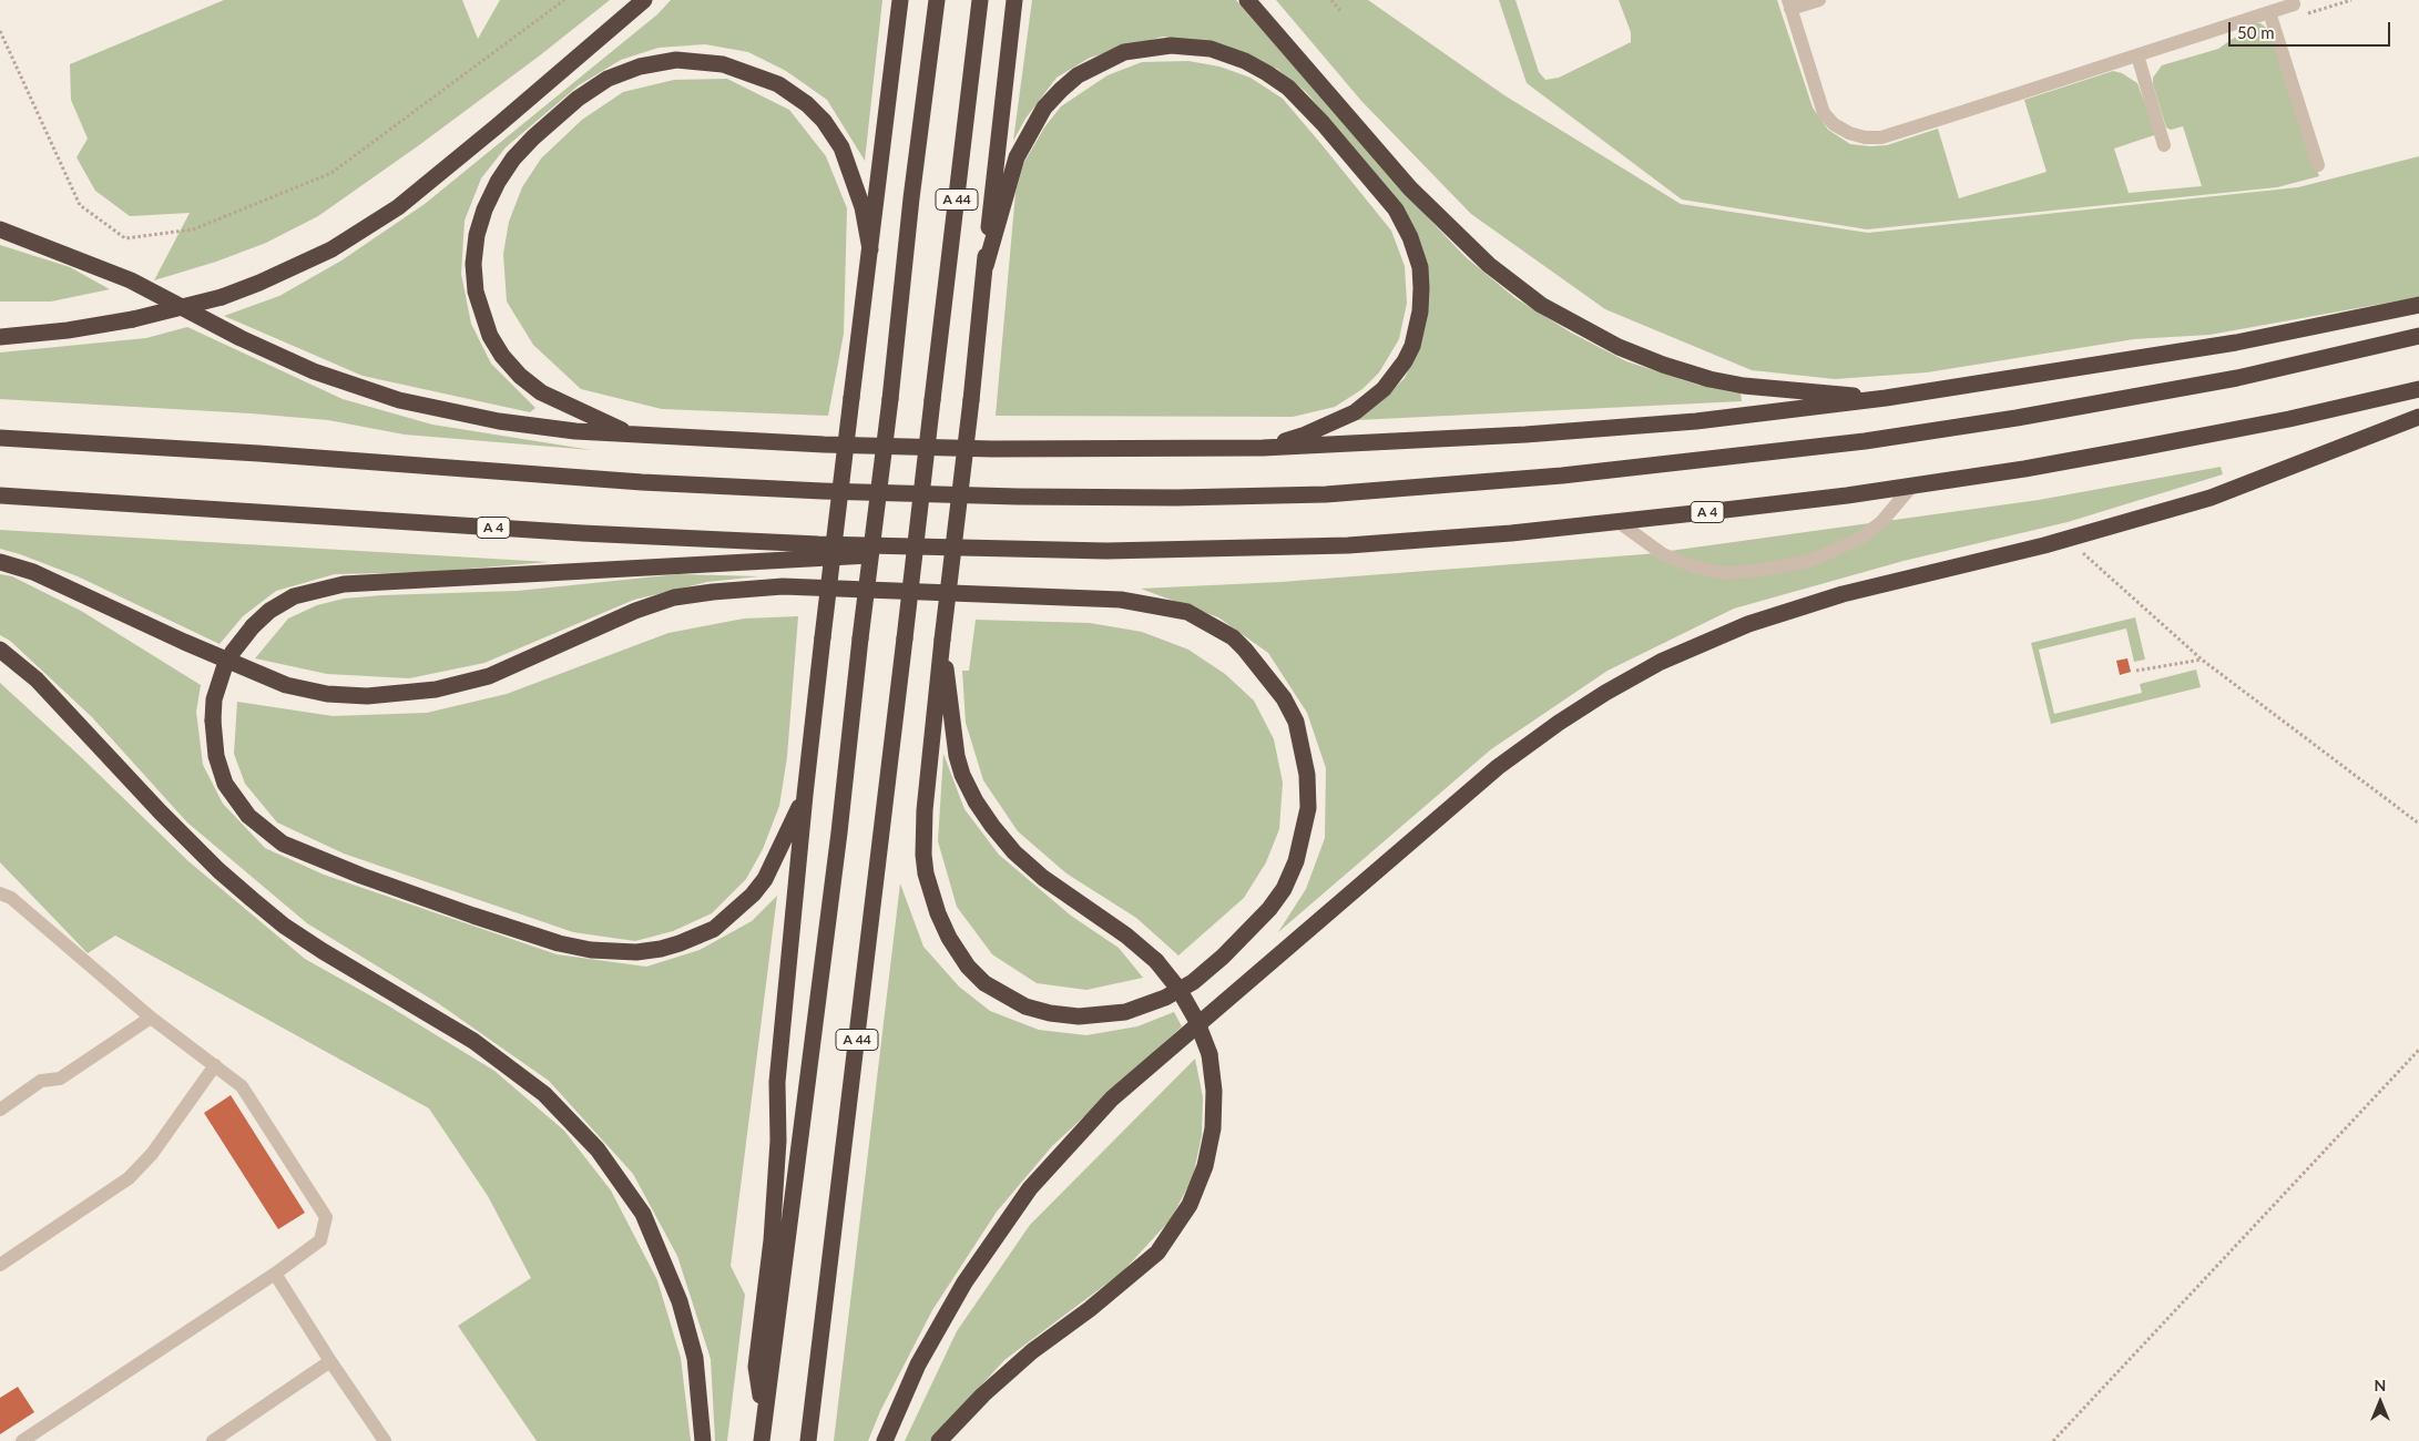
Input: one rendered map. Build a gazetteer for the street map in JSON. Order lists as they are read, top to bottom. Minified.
{"streets":{"highway":["A 44","A 4"]},"scale_bar":"50 m","north":"top"}
